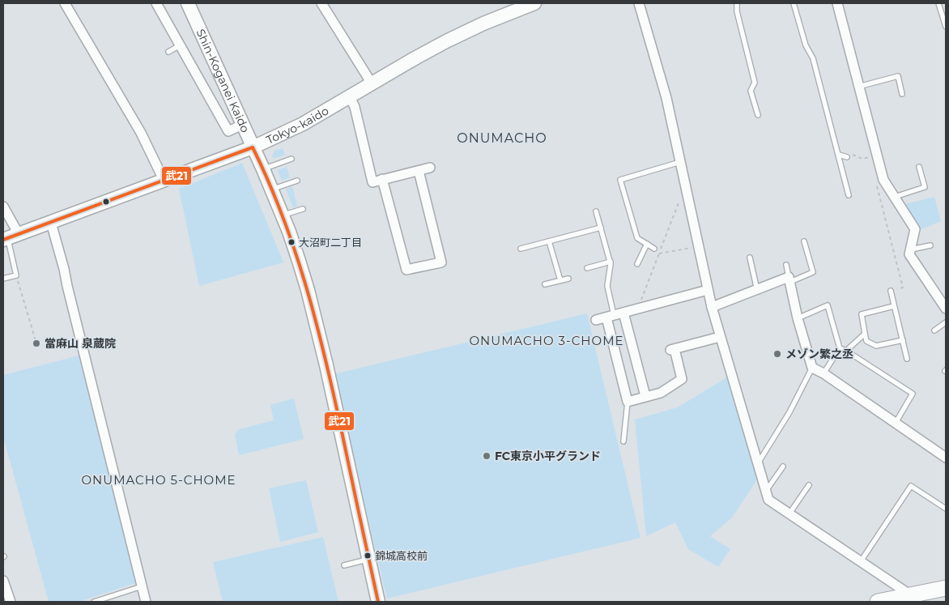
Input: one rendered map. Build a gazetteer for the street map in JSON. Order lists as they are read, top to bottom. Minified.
{"streets":{"main road":["Shin-Koganei Kaido","Tokyo-kaido"]},"crossings":[["Shin-Koganei Kaido","Tokyo-kaido"]],"districts":["ONUMACHO","ONUMACHO 3-CHOME","ONUMACHO 5-CHOME"],"places":["大沼町二丁目","當麻山 泉蔵院","メゾン繁之丞","FC東京小平グランド","錦城高校前"],"lines":["transit line 武21"]}
